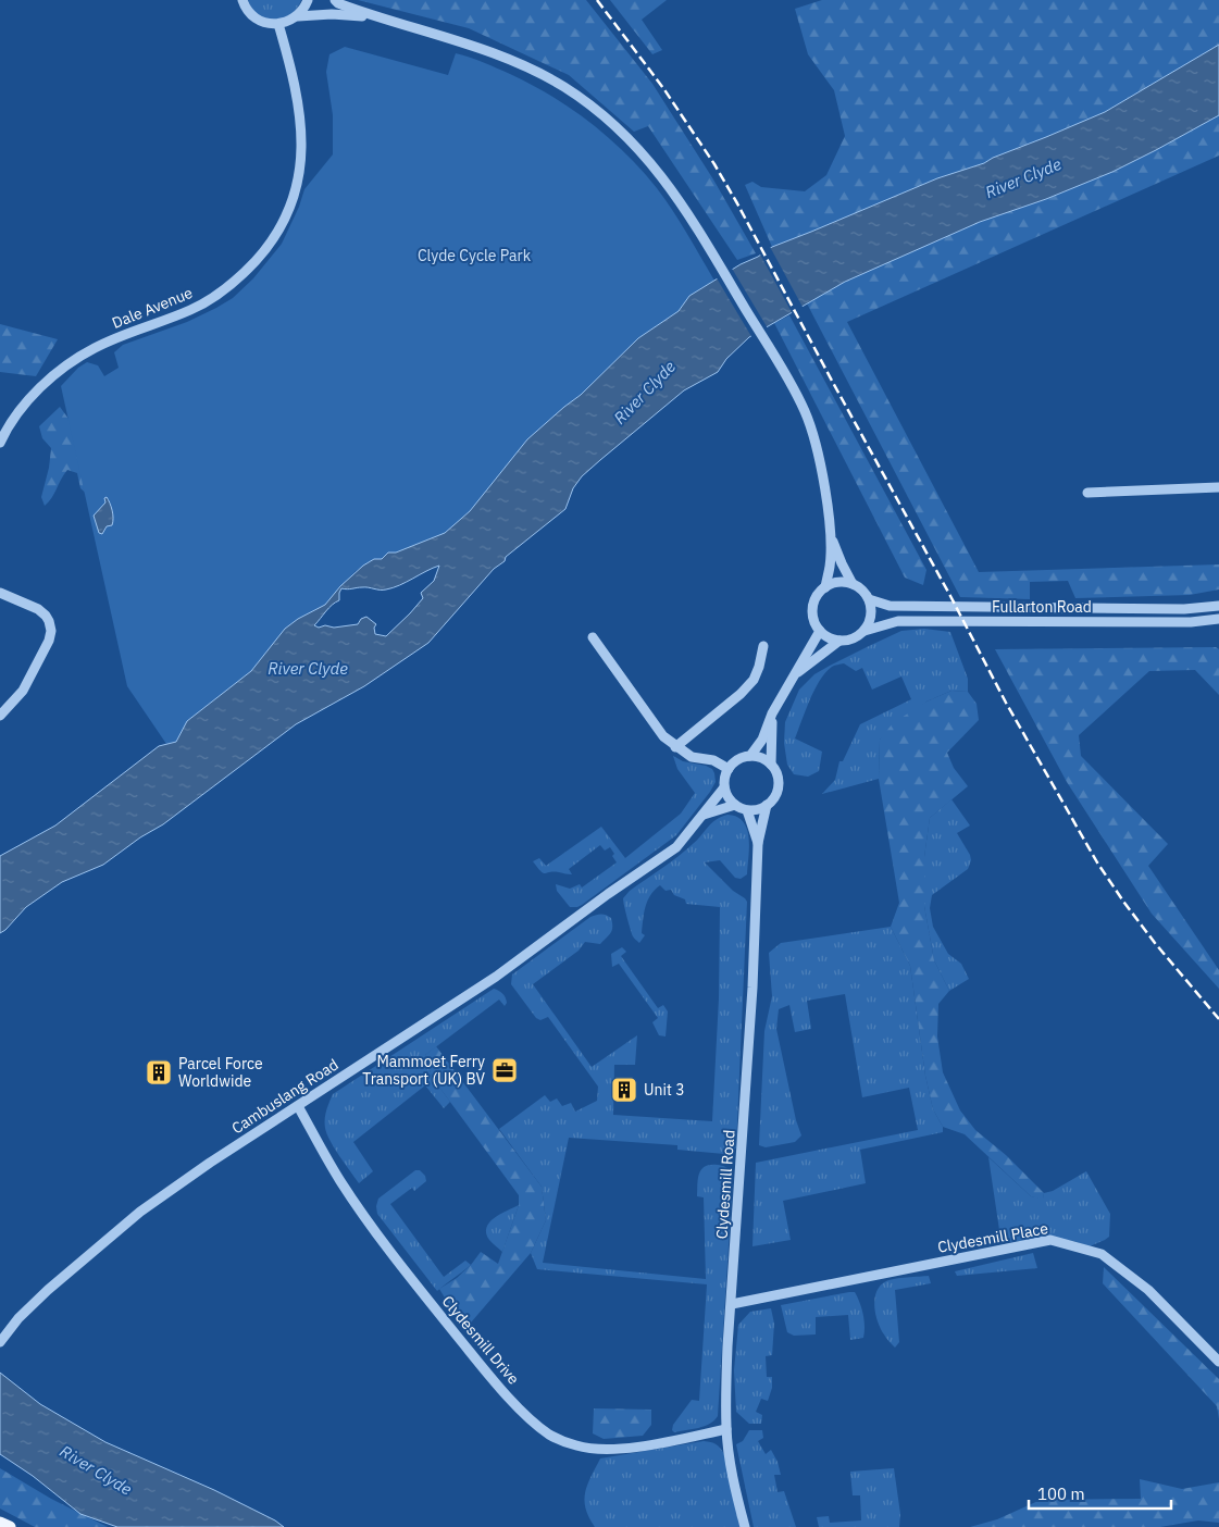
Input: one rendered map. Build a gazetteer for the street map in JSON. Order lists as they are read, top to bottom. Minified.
{"streets":{"street":["Dale Avenue","Fullarton Road","Cambuslang Road","Clydesmill Road","Clydesmill Place","Clydesmill Drive"]},"crossings":[["Cambuslang Road","Clydesmill Road"],["Cambuslang Road","Clydesmill Drive"],["Clydesmill Road","Clydesmill Place"],["Clydesmill Road","Clydesmill Drive"]],"water":["River Clyde"],"parks":["Clyde Cycle Park"],"places":{"office":["Mammoet Ferry Transport (UK) BV"],"building":["Parcel Force Worldwide","Unit 3"]},"scale_bar":"100 m"}
